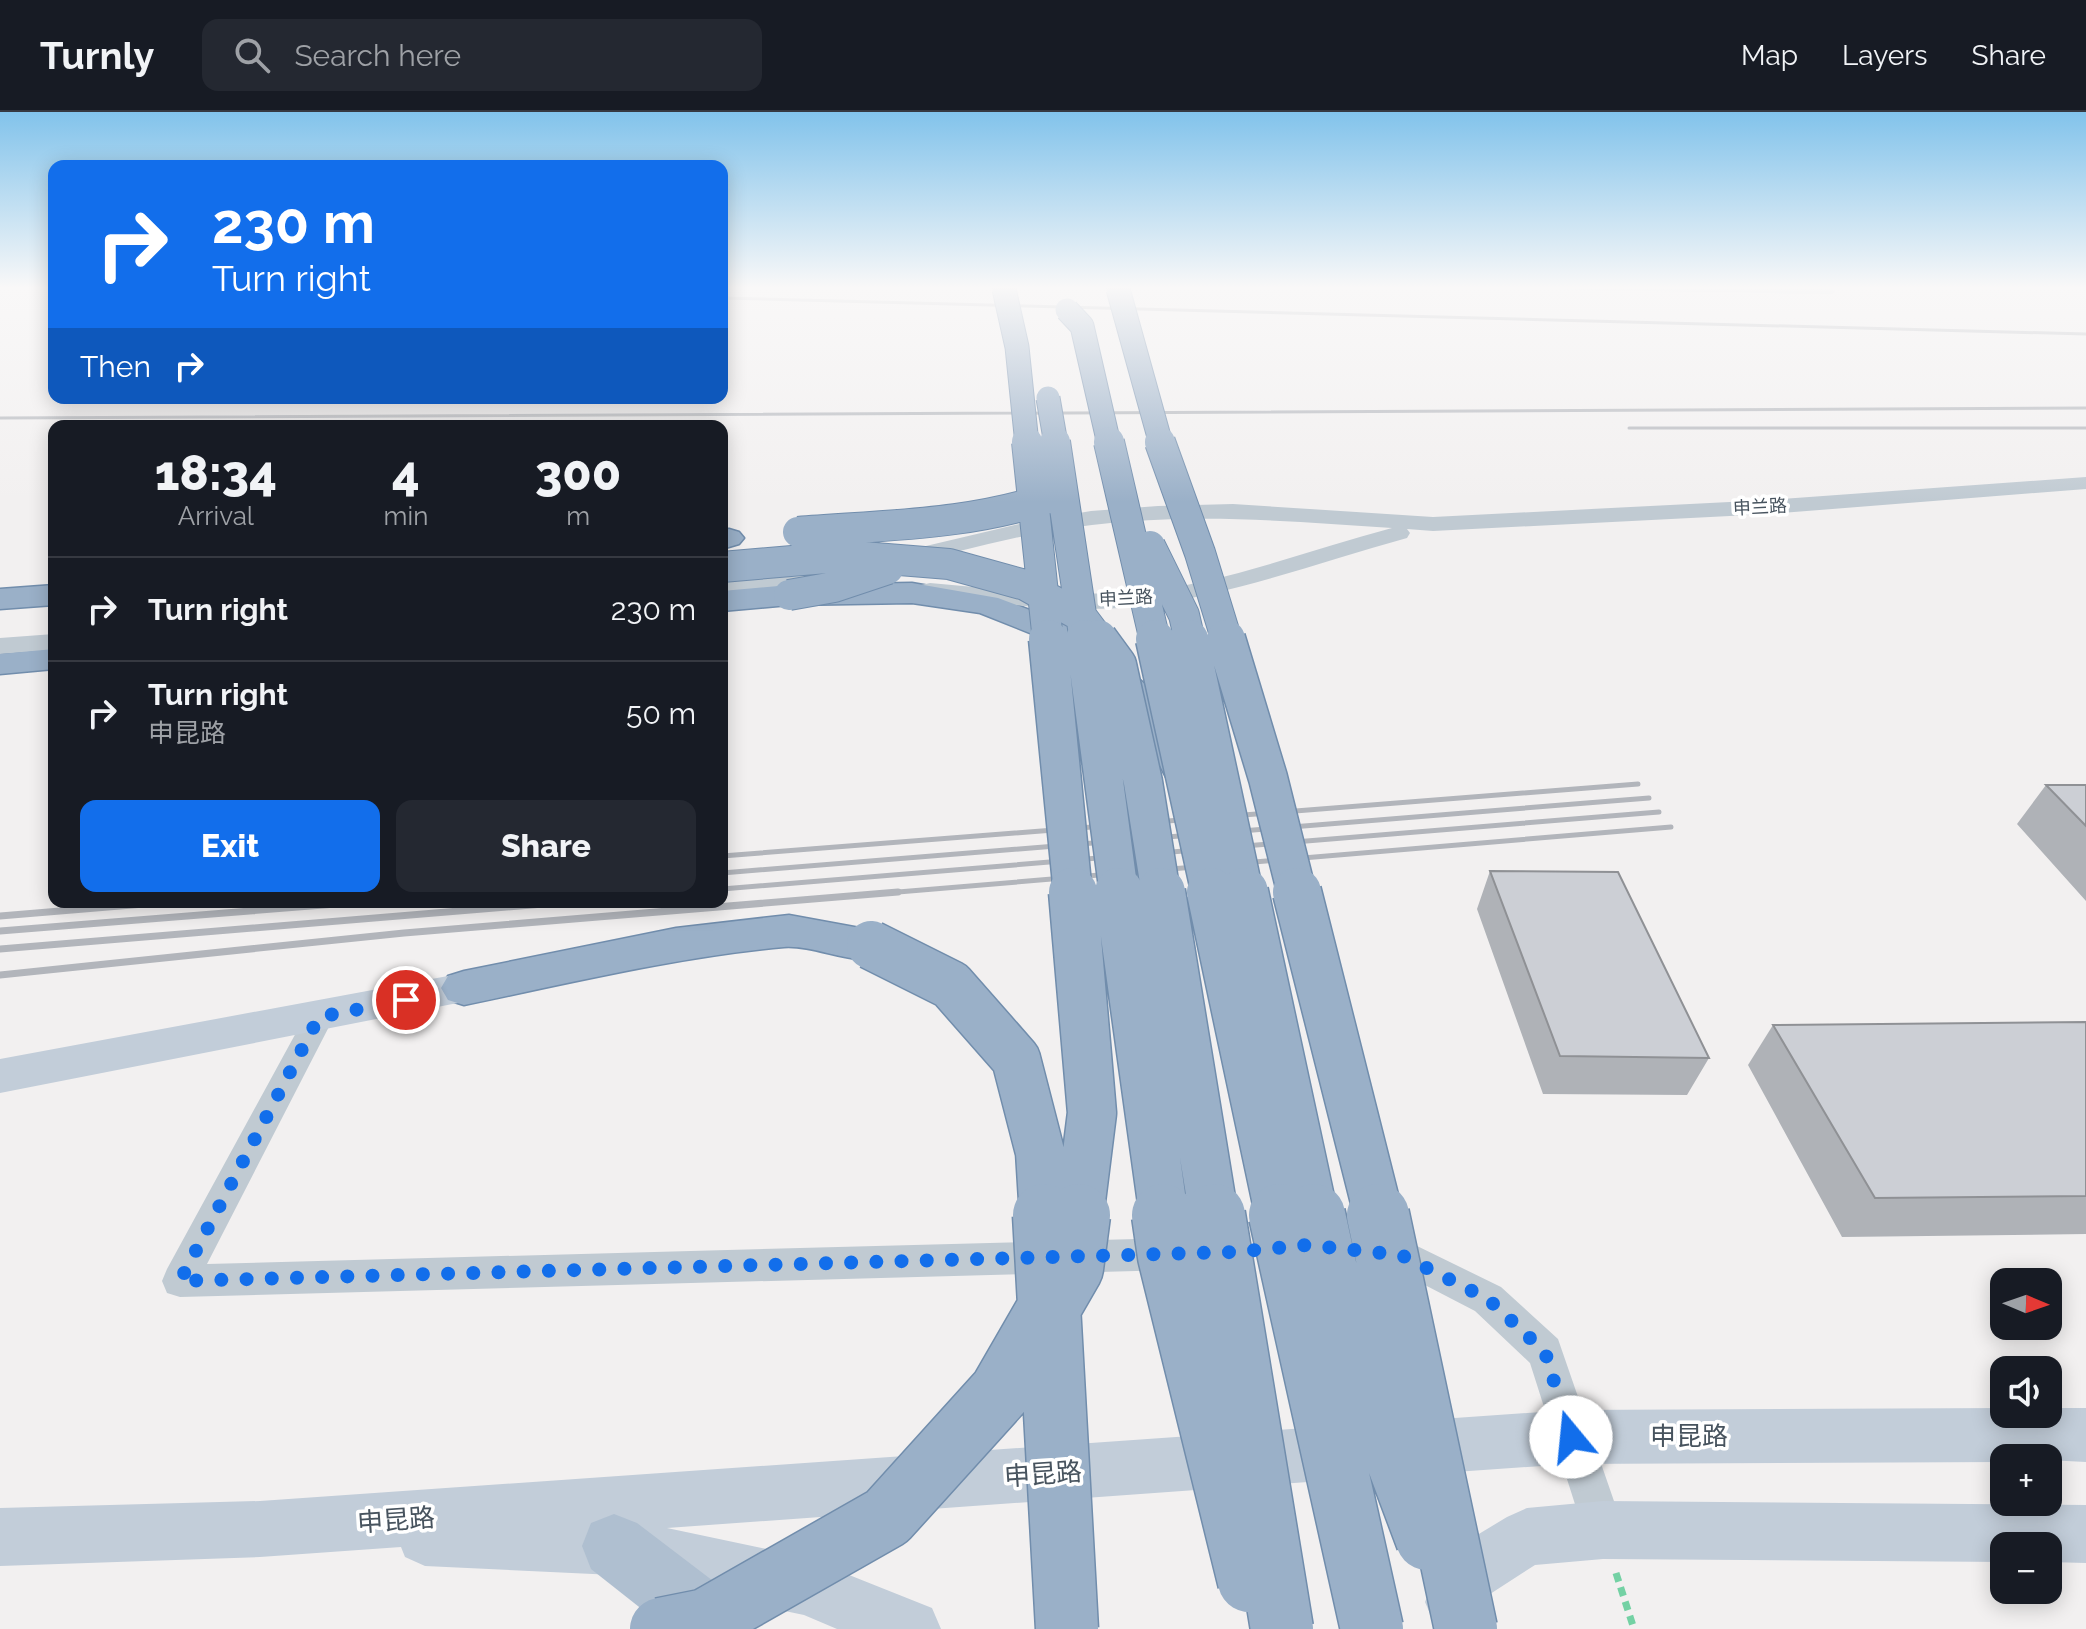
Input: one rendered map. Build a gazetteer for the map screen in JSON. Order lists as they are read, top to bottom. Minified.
{"streets":{"main road":["申昆路"],"street":["申兰路"]},"north":"right","page":{"header":"Turnly","search":"Search here","nav":["Map","Layers","Share"],"turn":["230 m","Turn right"],"then":"Then","eta":["18:34","Arrival","4","min","300","m"],"list":[{"name":"Turn right","value":"230 m"},{"name":"Turn right","note":"申昆路","value":"50 m"}],"buttons":["Exit","Share"],"map_buttons":["+","−"]}}
